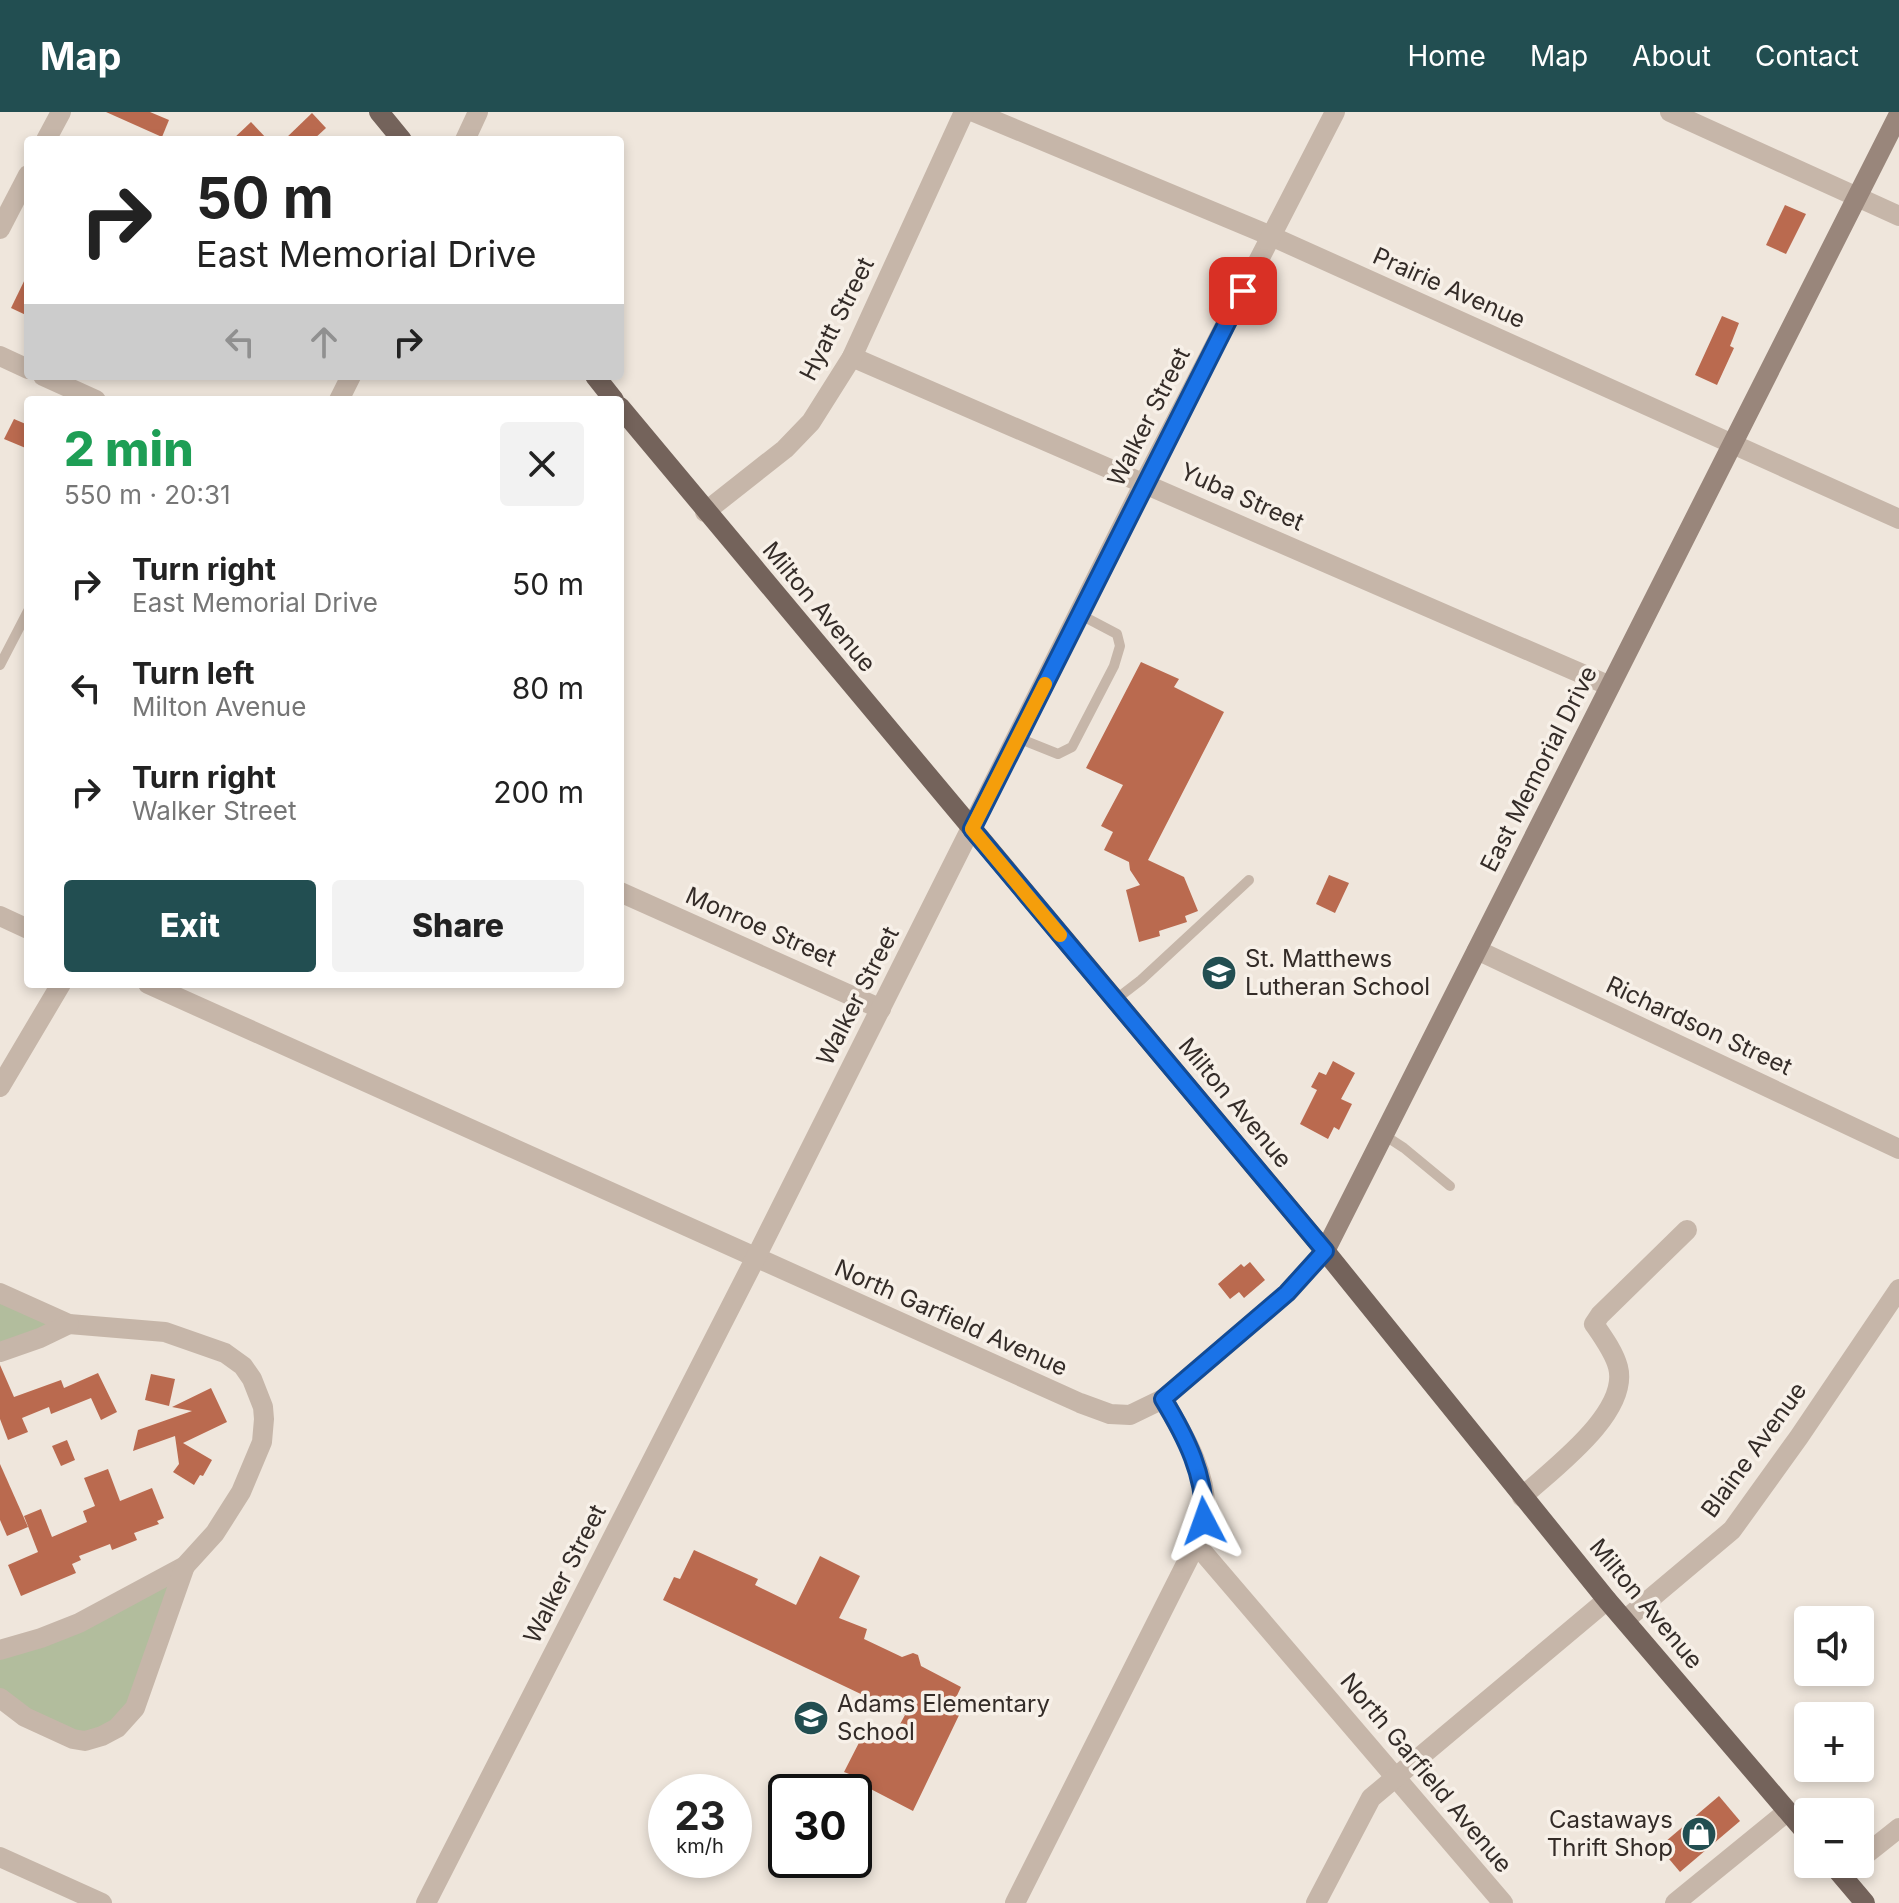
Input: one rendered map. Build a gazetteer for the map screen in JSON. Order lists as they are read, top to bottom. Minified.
{"streets":{"main road":["Milton Avenue","East Memorial Drive"],"street":["Prairie Avenue","Hyatt Street","Walker Street","Yuba Street","Monroe Street","Richardson Street","North Garfield Avenue","Blaine Avenue"]},"crossings":[["Prairie Avenue","Walker Street"],["Prairie Avenue","East Memorial Drive"],["Hyatt Street","Yuba Street"],["Hyatt Street","Milton Avenue"],["Walker Street","Yuba Street"],["Walker Street","Milton Avenue"],["Walker Street","Monroe Street"],["Walker Street","North Garfield Avenue"],["Yuba Street","East Memorial Drive"],["Milton Avenue","East Memorial Drive"],["Milton Avenue","Blaine Avenue"],["East Memorial Drive","Richardson Street"],["East Memorial Drive","North Garfield Avenue"]],"places":{"school or university":["St. Matthews Lutheran School","Adams Elementary School"],"shop":["Castaways Thrift Shop"]},"page":{"header":"Map","nav":["Home","Map","About","Contact"],"turn":["50 m","East Memorial Drive"],"heading":["2 min","550 m · 20:31"],"list":[{"name":"Turn right","note":"East Memorial Drive","value":"50 m"},{"name":"Turn left","note":"Milton Avenue","value":"80 m"},{"name":"Turn right","note":"Walker Street","value":"200 m"}],"buttons":["Exit","Share"],"map_buttons":["+","−"],"speed":"23 km/h","limit":"30"}}
